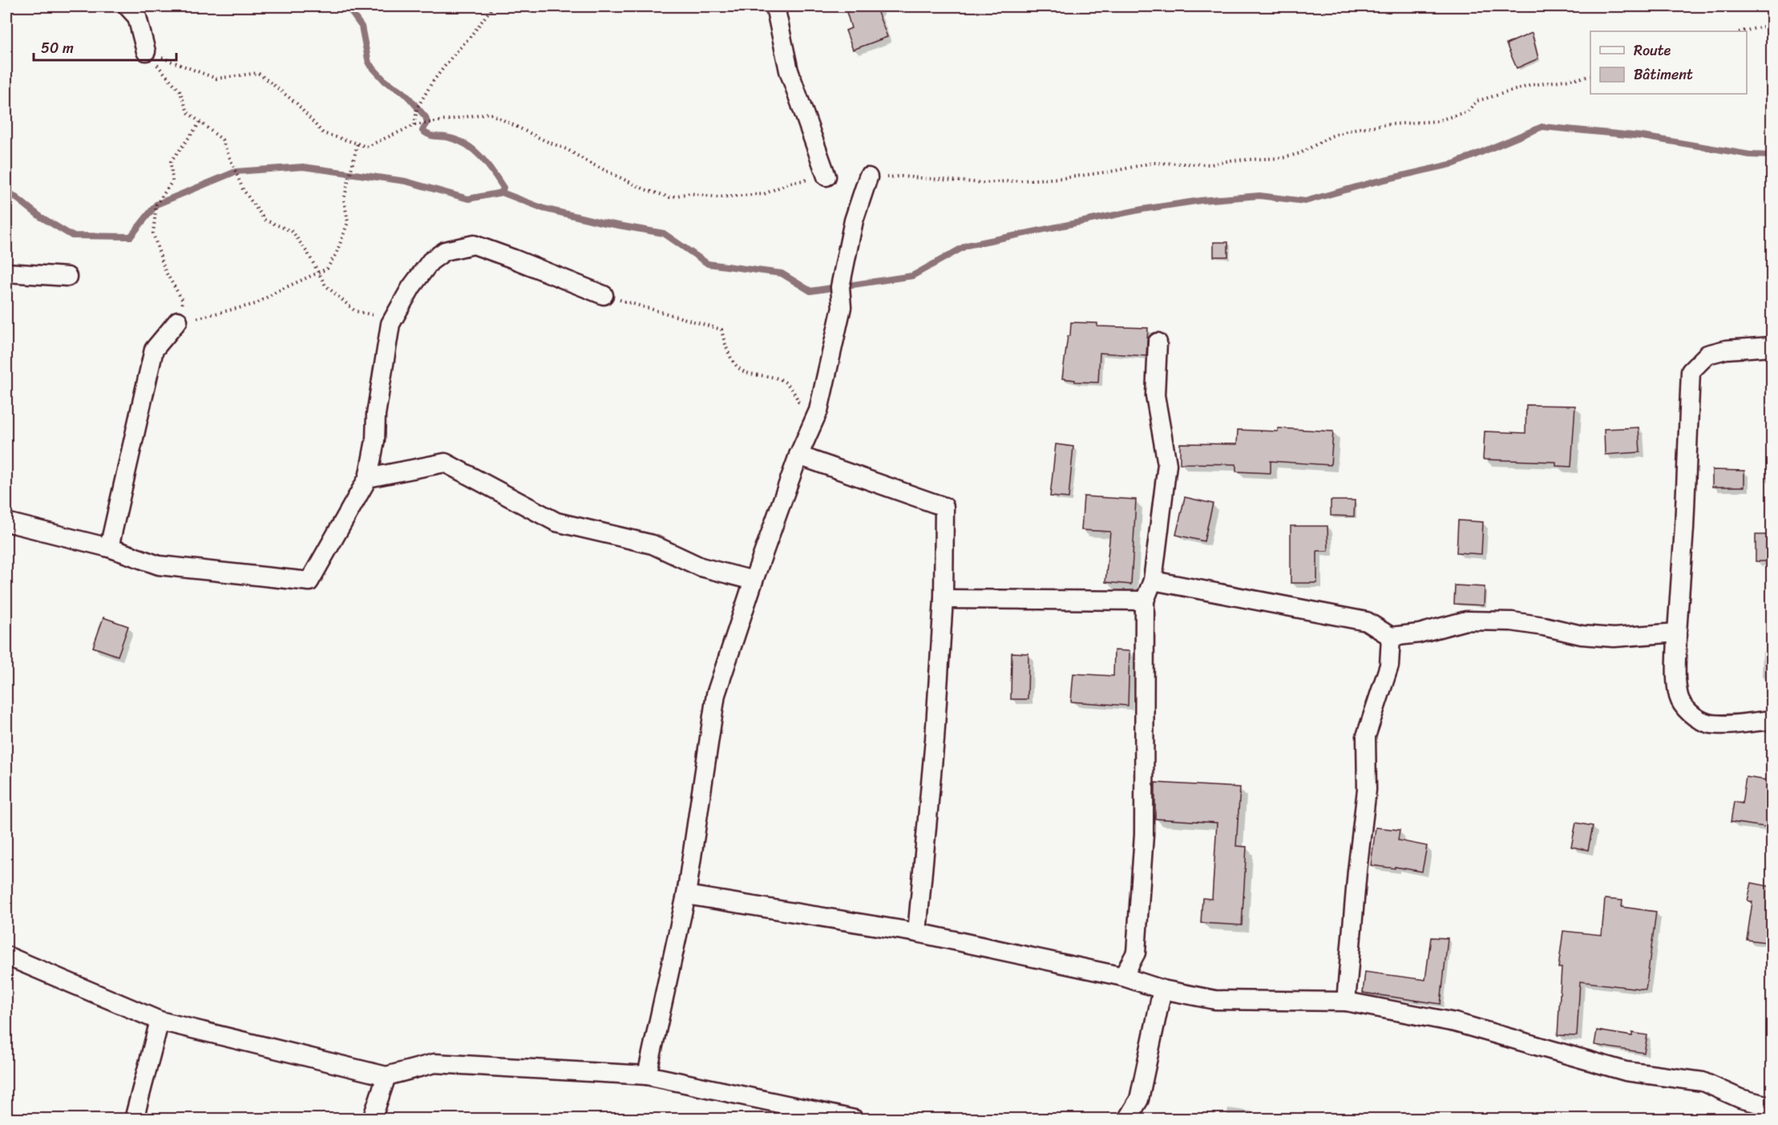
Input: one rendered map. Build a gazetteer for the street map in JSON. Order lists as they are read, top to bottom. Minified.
{"legend":["Route","Bâtiment"],"scale_bar":"50 m"}
